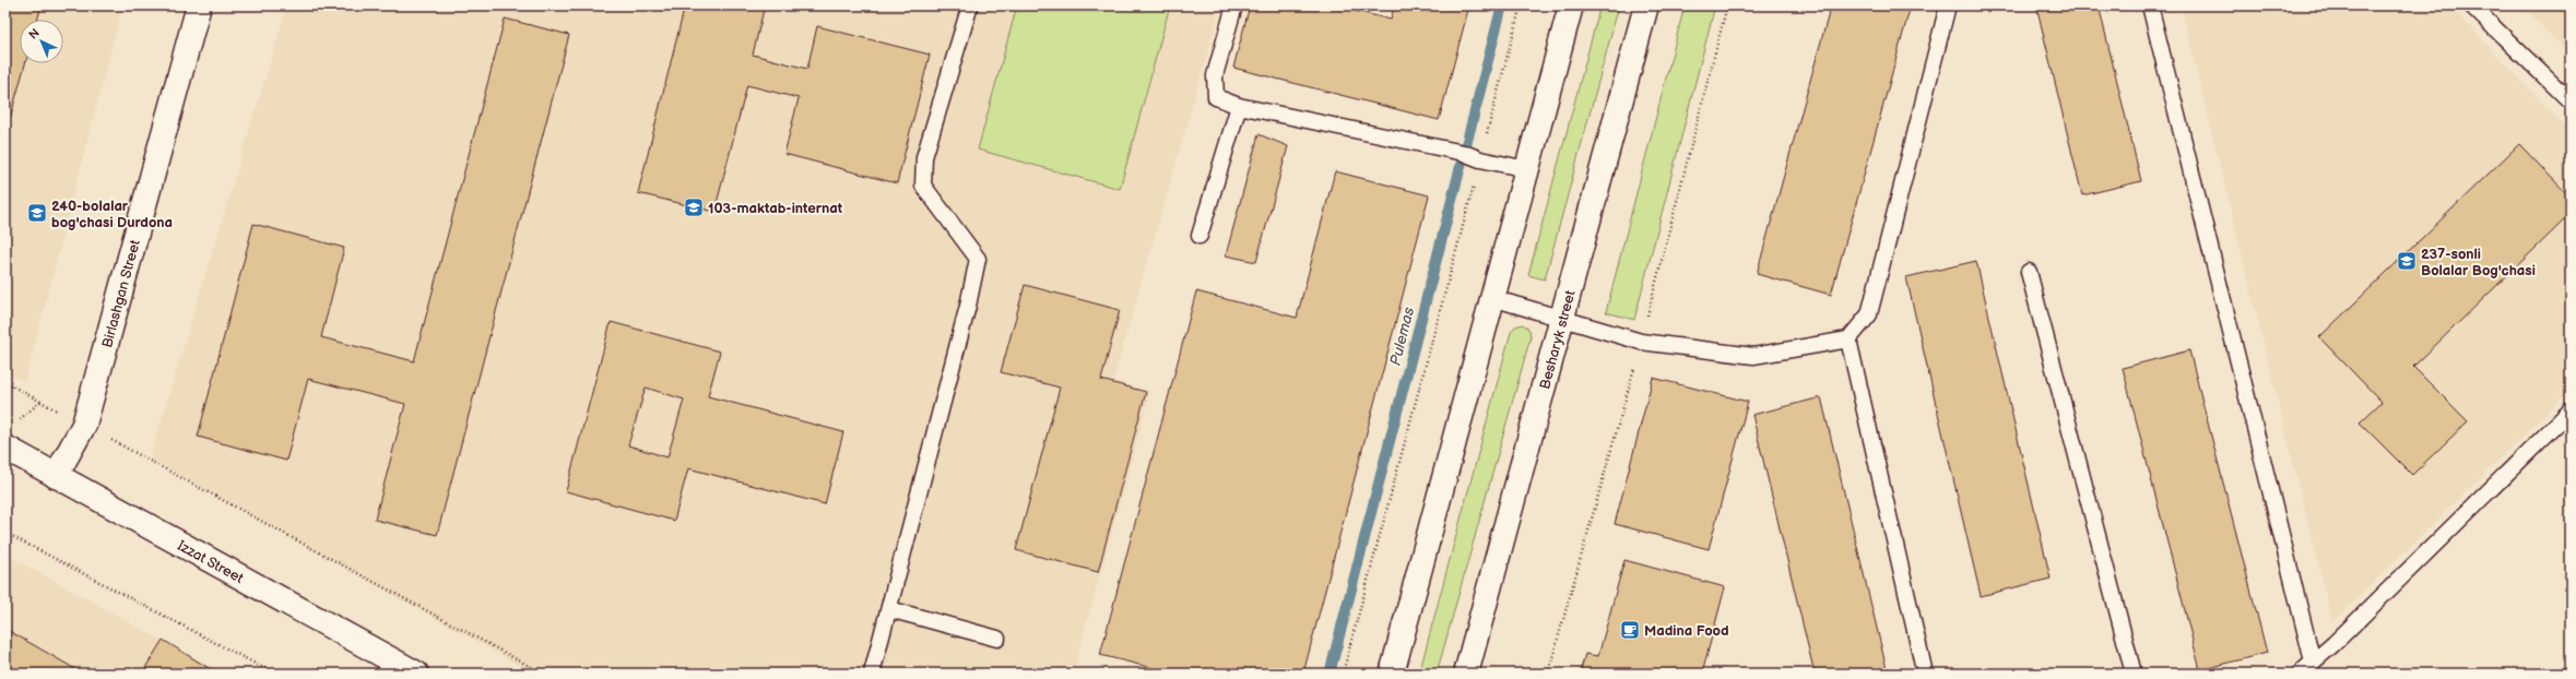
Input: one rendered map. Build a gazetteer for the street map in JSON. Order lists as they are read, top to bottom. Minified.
{"streets":{"main road":["Birlashgan Street","Besharyk street","Izzat Street"]},"crossings":[["Birlashgan Street","Izzat Street"]],"water":["Pulemas"],"places":{"school or university":["103-maktab-internat","240-bolalar bog'chasi Durdona","237-sonli Bolalar Bog'chasi"],"cafe":["Madina Food"]},"north":"top left"}
